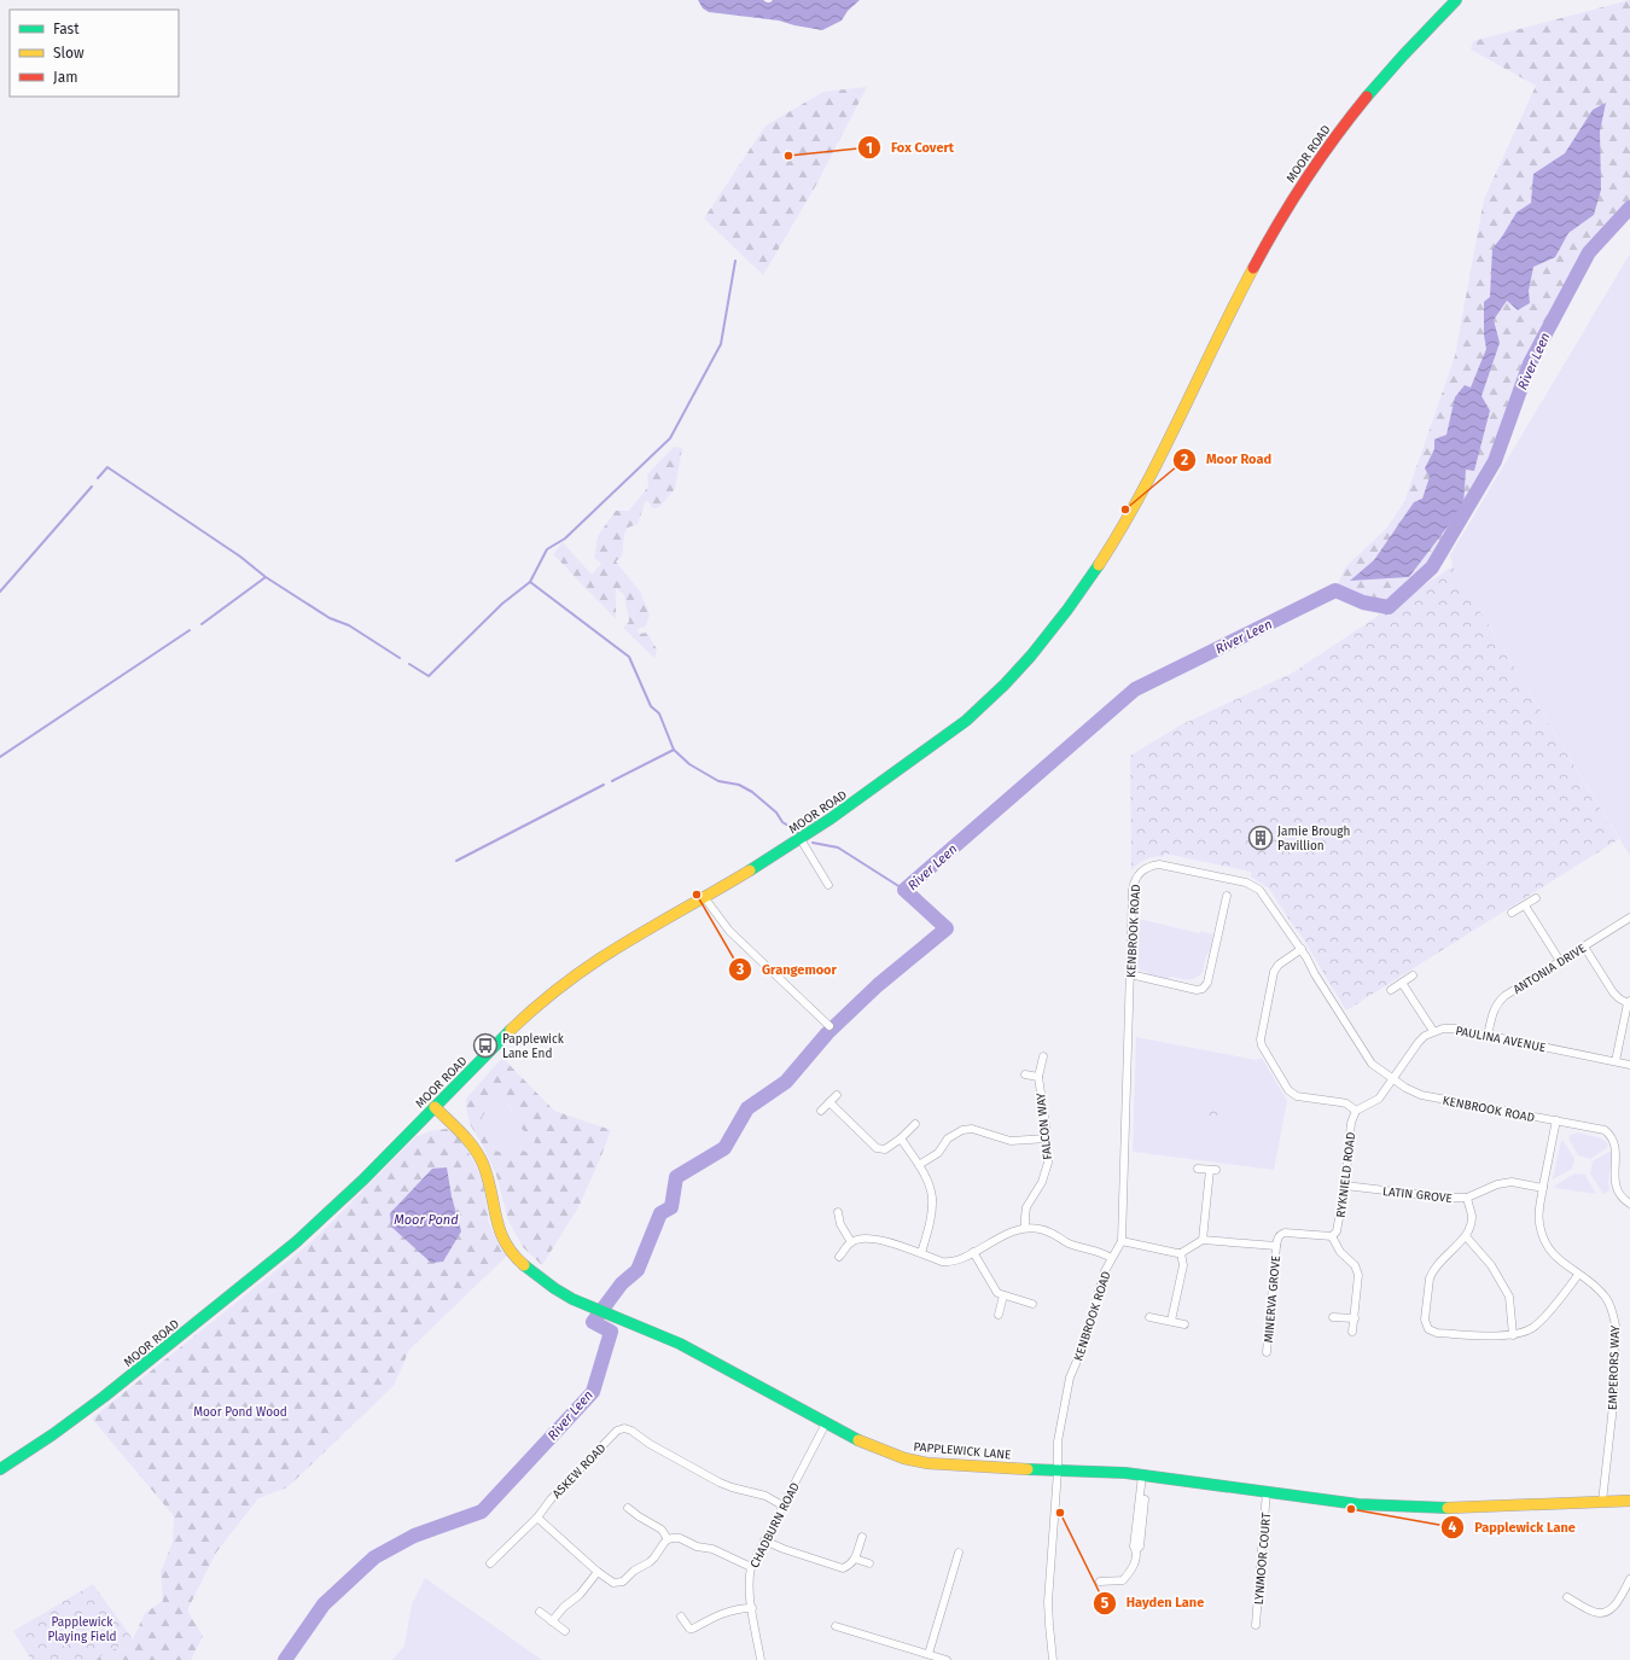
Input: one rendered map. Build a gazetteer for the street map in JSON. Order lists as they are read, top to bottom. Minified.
{"streets":{"main road":["MOOR ROAD","PAPPLEWICK LANE"],"street":["KENBROOK ROAD","ANTONIA DRIVE","PAULINA AVENUE","FALCON WAY","RYKNIELD ROAD","LATIN GROVE","MINERVA GROVE","EMPERORS WAY","ASKEW ROAD","CHADBURN ROAD","LYNMOOR COURT"]},"crossings":[["MOOR ROAD","PAPPLEWICK LANE"],["KENBROOK ROAD","EMPERORS WAY"],["KENBROOK ROAD","PAPPLEWICK LANE"],["ANTONIA DRIVE","PAULINA AVENUE"],["RYKNIELD ROAD","LATIN GROVE"],["LATIN GROVE","EMPERORS WAY"],["EMPERORS WAY","PAPPLEWICK LANE"],["PAPPLEWICK LANE","CHADBURN ROAD"],["PAPPLEWICK LANE","LYNMOOR COURT"],["ASKEW ROAD","CHADBURN ROAD"]],"water":["River Leen","Moor Pond"],"parks":["Moor Pond Wood","Papplewick Playing Field"],"places":{"other":["Fox Covert","Moor Road","Grangemoor","Papplewick Lane","Hayden Lane"],"building":["Jamie Brough Pavillion"],"bus stop":["Papplewick Lane End"]},"legend":["Fast","Slow","Jam"]}
